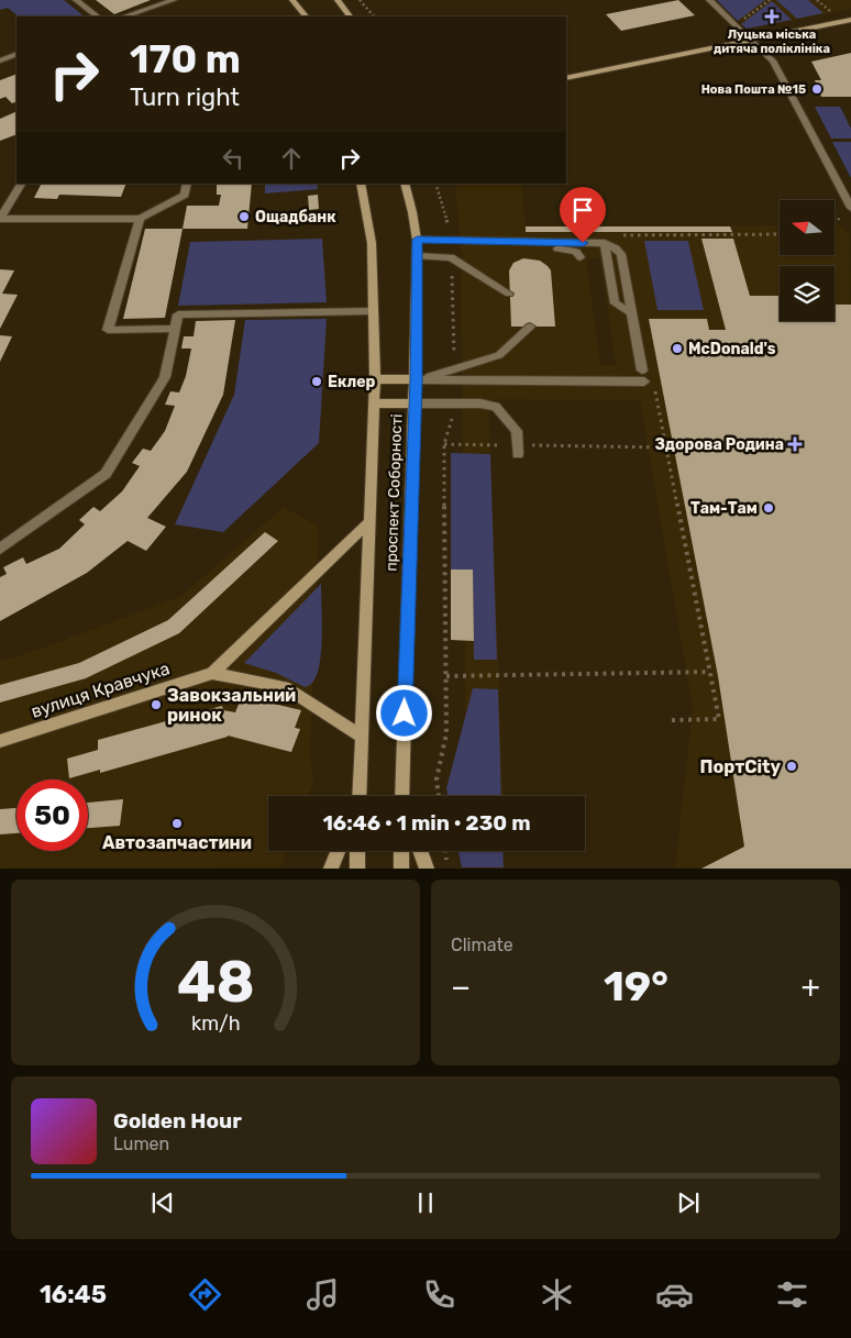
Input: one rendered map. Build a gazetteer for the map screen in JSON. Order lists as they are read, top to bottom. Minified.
{"streets":{"main road":["проспект Соборності","вулиця Кравчука"]},"places":{"health":["Луцька міська дитяча поліклініка","Здорова Родина"],"other":["Нова Пошта №15","Ощадбанк","McDonald's","Еклер","Там-Там","Завокзальний ринок","ПортCity","Автозапчастини"]},"north":"left","page":{"turn":["170 m","Turn right"],"limit":"50","trip":"16:46 · 1 min · 230 m","tile":"Climate","heat":["−","19°","+"],"song":["Golden Hour","Lumen"],"tabs":"16:45","gauge":["48","km/h"]}}
